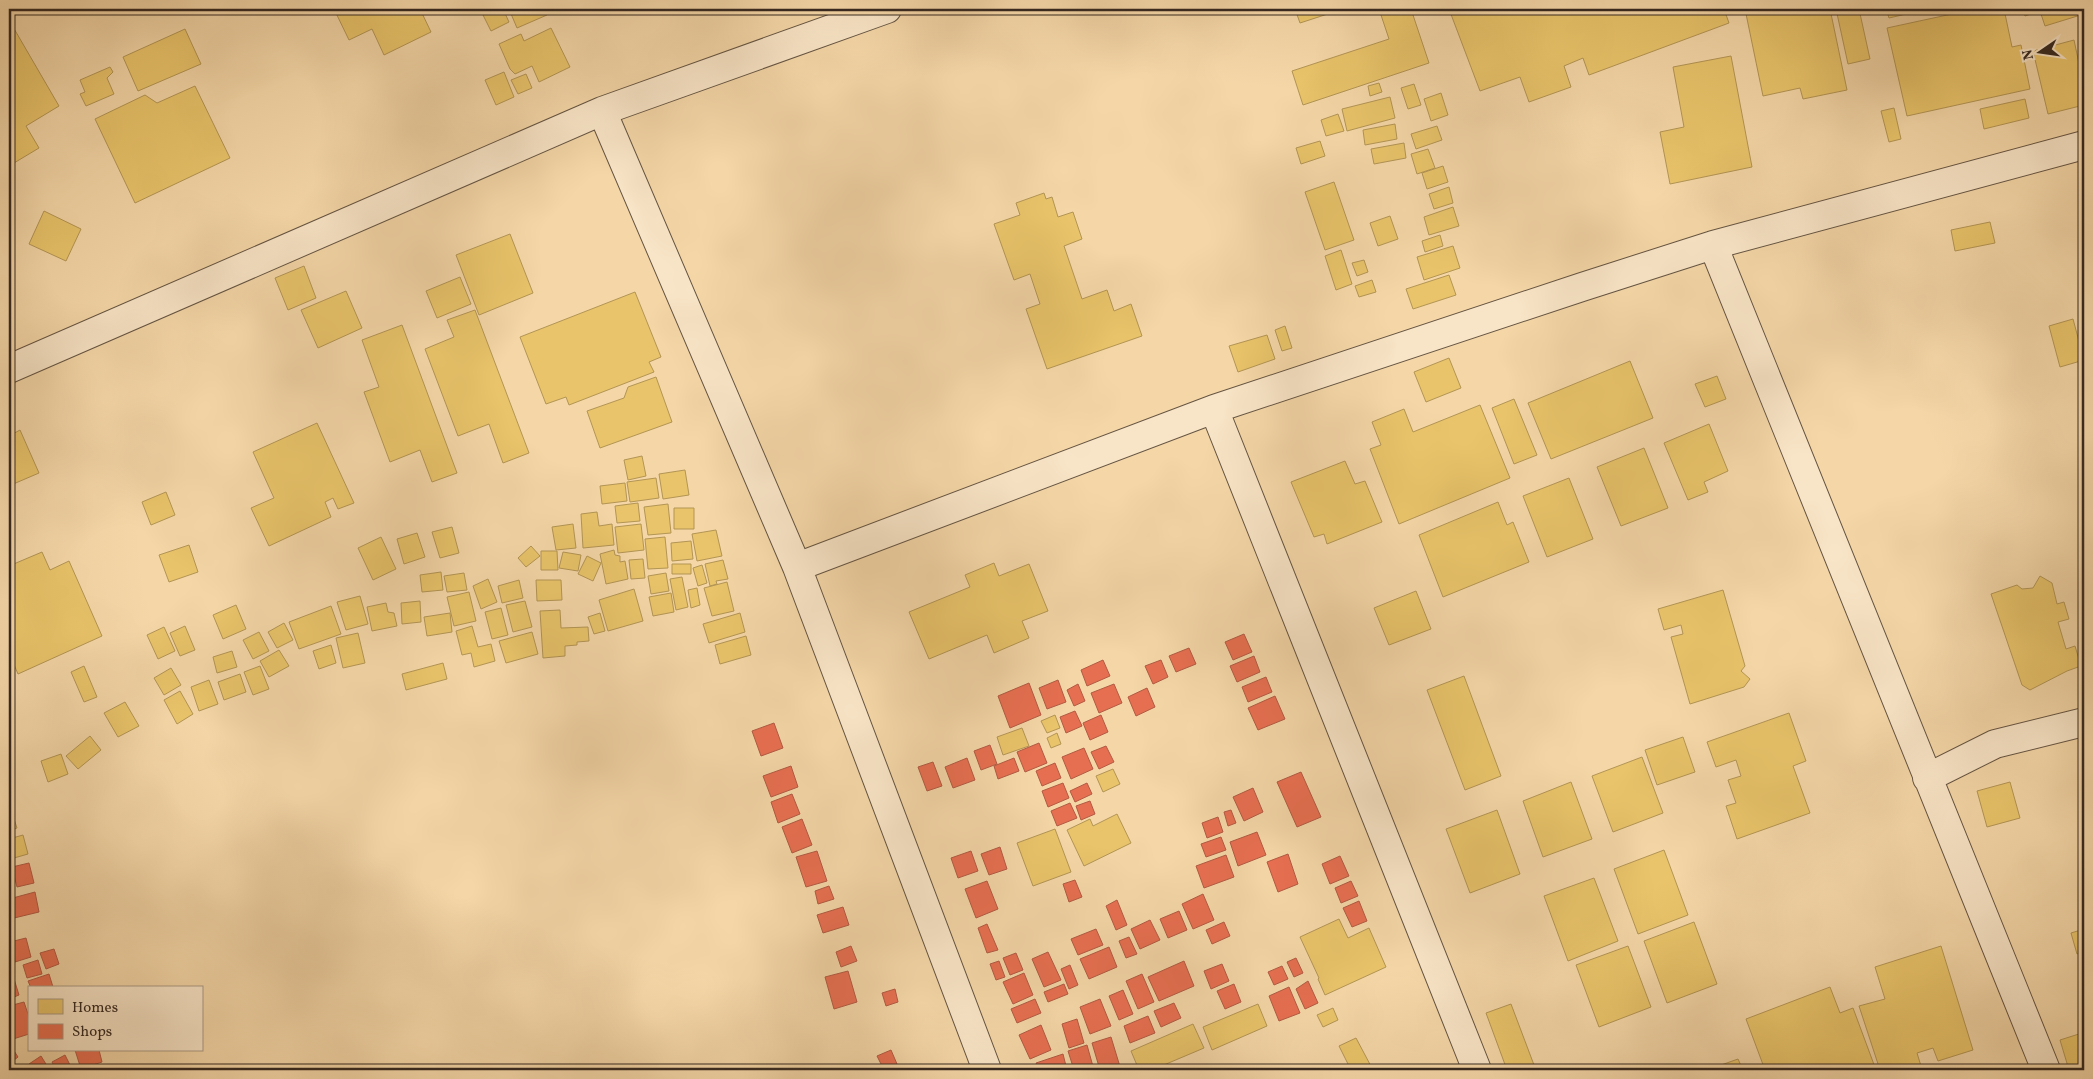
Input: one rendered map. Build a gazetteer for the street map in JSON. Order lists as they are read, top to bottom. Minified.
{"legend":["Homes","Shops"],"north":"left"}
